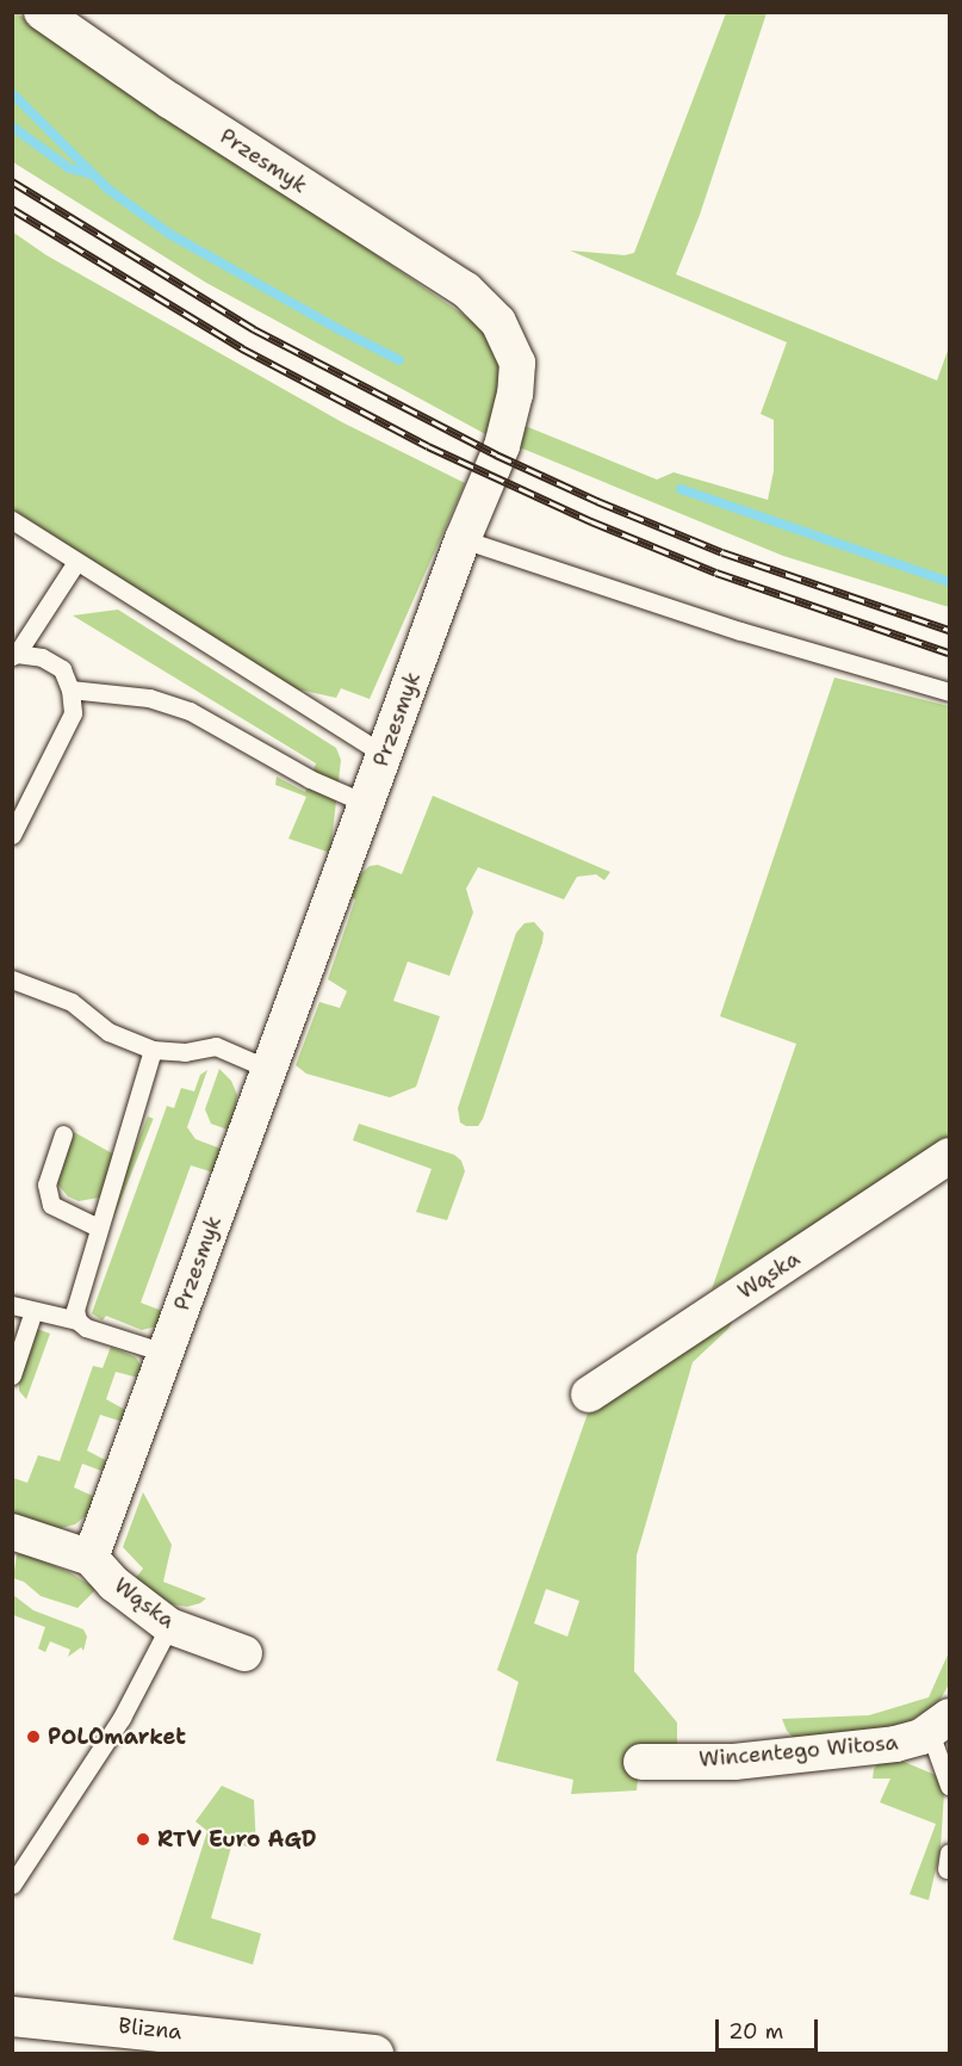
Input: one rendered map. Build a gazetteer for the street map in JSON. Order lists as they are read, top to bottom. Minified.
{"streets":{"street":["Przesmyk","Wąska","Wincentego Witosa","Blizna"]},"crossings":[["Przesmyk","Wąska"]],"places":["POLOmarket","RTV Euro AGD"],"scale_bar":"20 m"}
